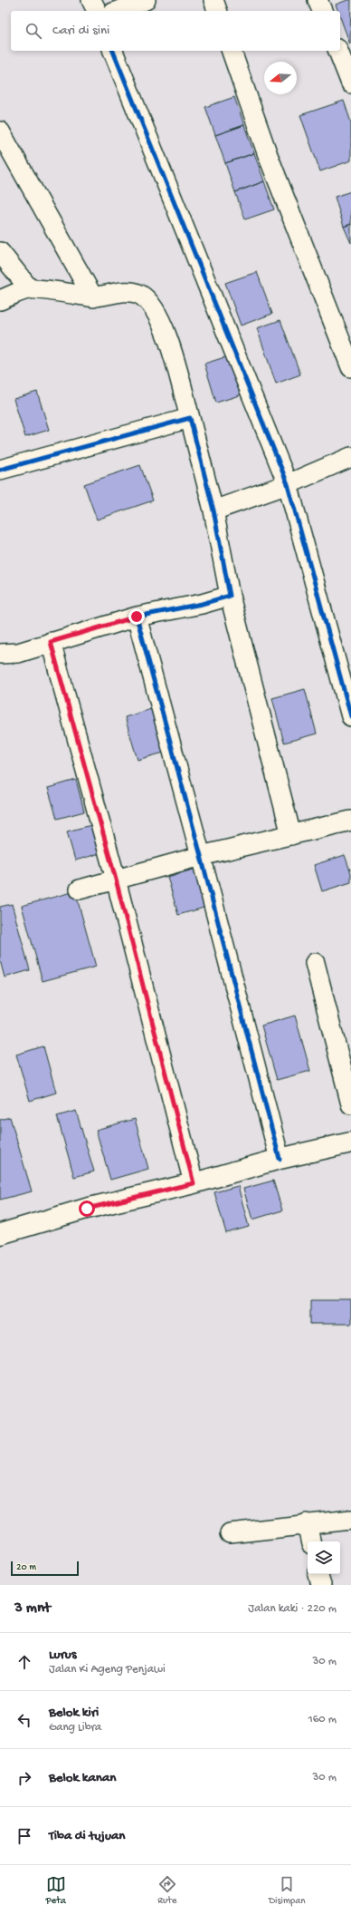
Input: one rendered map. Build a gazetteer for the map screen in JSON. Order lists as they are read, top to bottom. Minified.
{"scale_bar":"20 m","north":"left","page":{"search":"Cari di sini","scale":"20 m","heading":["3 mnt","Jalan kaki · 220 m"],"list":[["Lurus","Jalan Ki Ageng Penjawi","30 m"],["Belok kiri","Gang Libra","160 m"],["Belok kanan","30 m"],"Tiba di tujuan"],"nav":["Peta","Rute","Disimpan"]}}
